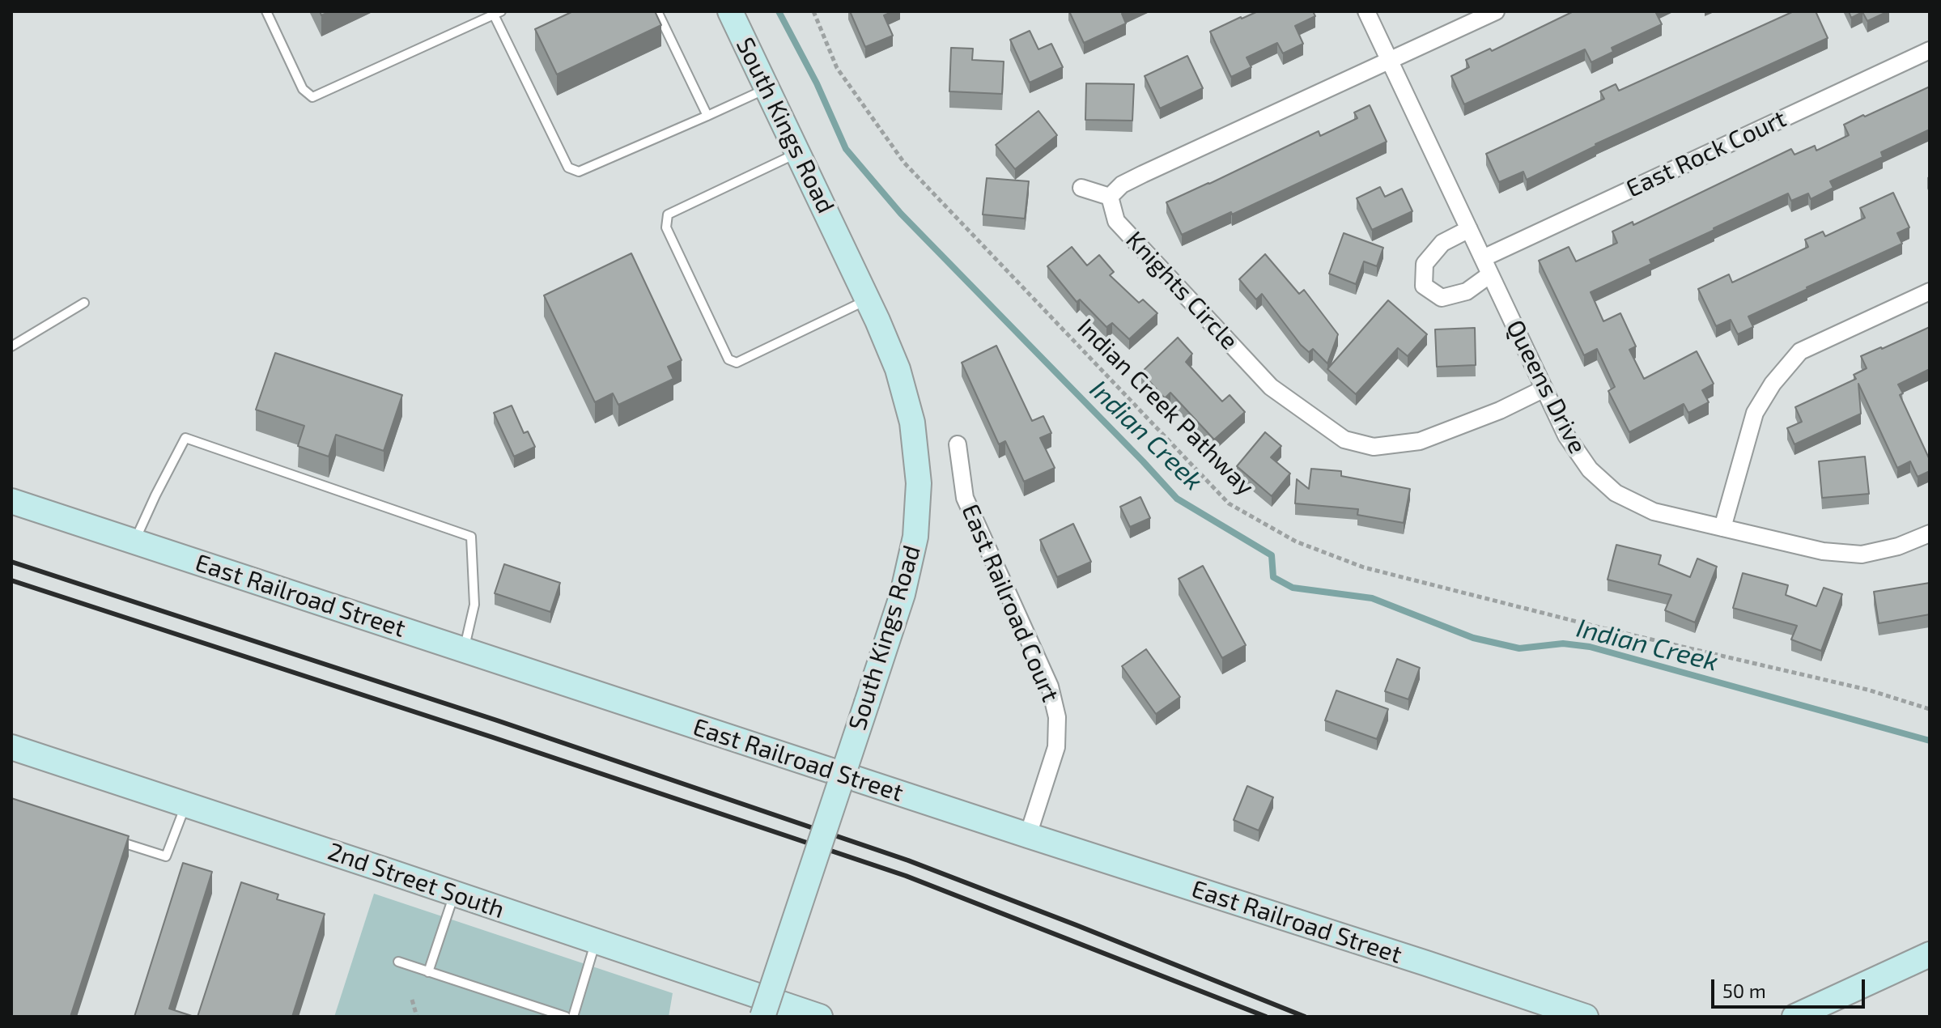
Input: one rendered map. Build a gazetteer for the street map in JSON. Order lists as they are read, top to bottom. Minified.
{"streets":{"street":["South Kings Road","East Rock Court","Knights Circle","Queens Drive","East Railroad Street","East Railroad Court","2nd Street South"],"path":["Indian Creek Pathway"]},"crossings":[["East Rock Court","Queens Drive"],["Knights Circle","Queens Drive"],["East Railroad Street","East Railroad Court"]],"water":["Indian Creek"],"scale_bar":"50 m"}
